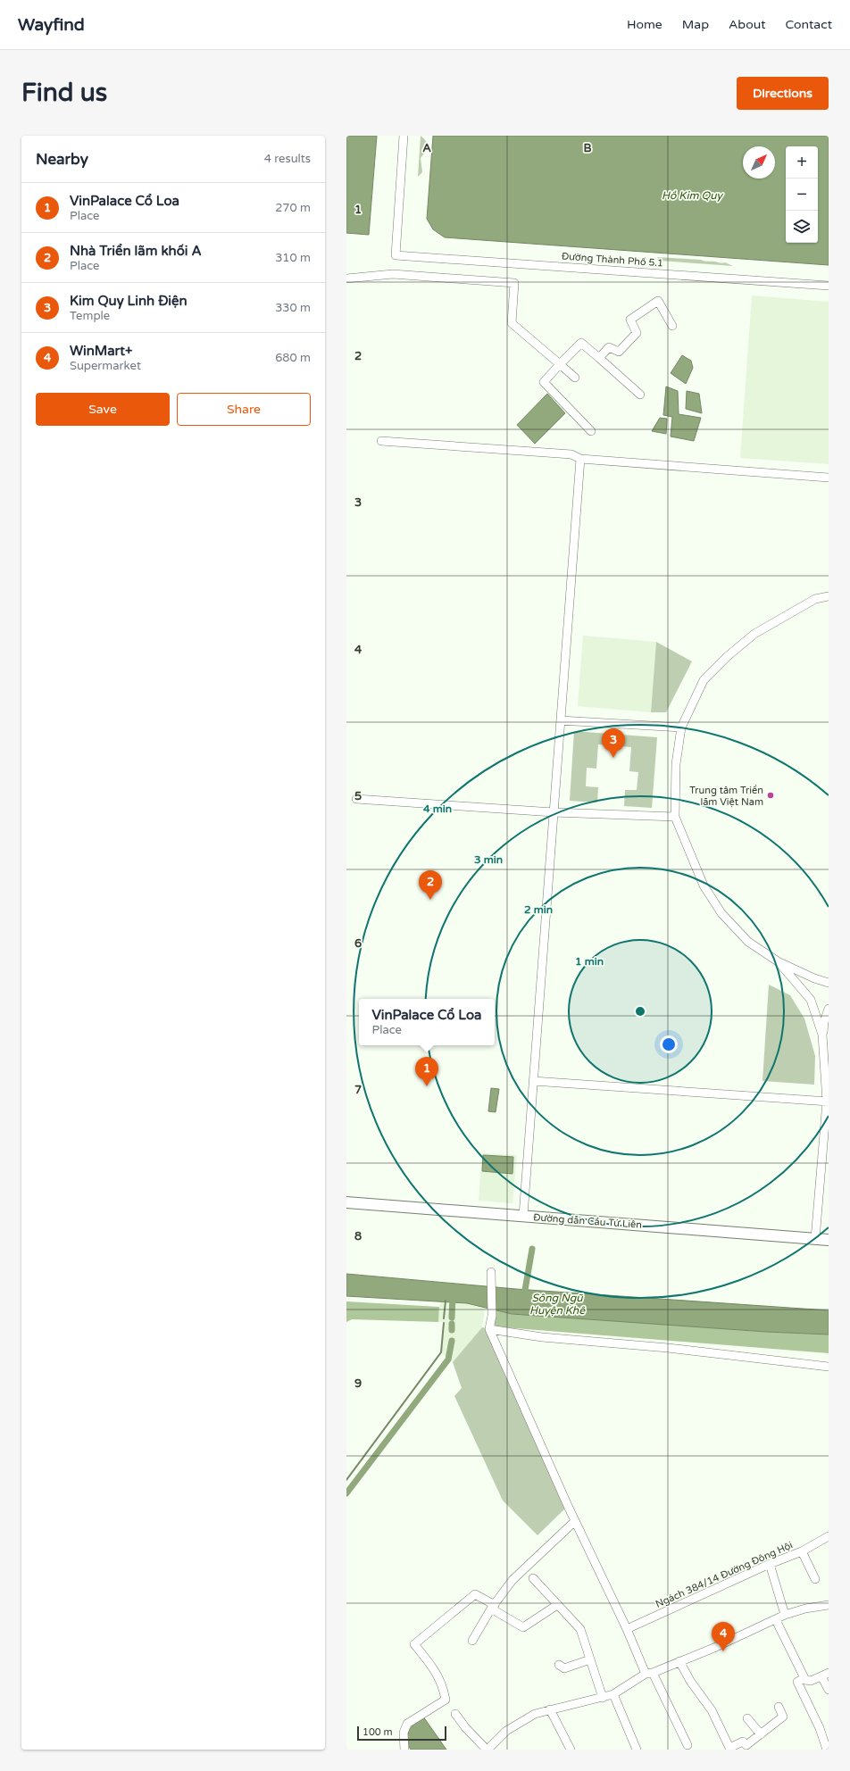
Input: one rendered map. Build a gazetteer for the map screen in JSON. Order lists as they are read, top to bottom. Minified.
{"streets":{"main road":["Đường dẫn Cầu Tứ Liên"],"street":["Đường Thành Phố 5.1","Ngách 384/14 Đường Đông Hội"]},"water":["Hồ Kim Quy","Sông Ngũ Huyện Khê"],"places":["Trung tâm Triển lãm Việt Nam"],"scale_bar":"100 m","north":"top right","page":{"header":"Wayfind","nav":["Home","Map","About","Contact"],"buttons":["Directions",["Save","Share"]],"title":"Find us","heading":["Nearby","4 results"],"map_buttons":["+","−"],"list":[{"mark":"1","name":"VinPalace Cổ Loa","note":"Place","value":"270 m"},{"mark":"2","name":"Nhà Triển lãm khối A","note":"Place","value":"310 m"},{"mark":"3","name":"Kim Quy Linh Điện","note":"Temple","value":"330 m"},{"mark":"4","name":"WinMart+","note":"Supermarket","value":"680 m"}],"pins":["3","2","1","4"],"popup":["VinPalace Cổ Loa","Place"],"scale":"100 m"},"grid":{"columns":["A","B"],"rows":["1","2","3","4","5","6","7","8","9"]},"rings":["4 min","3 min","2 min","1 min"]}
